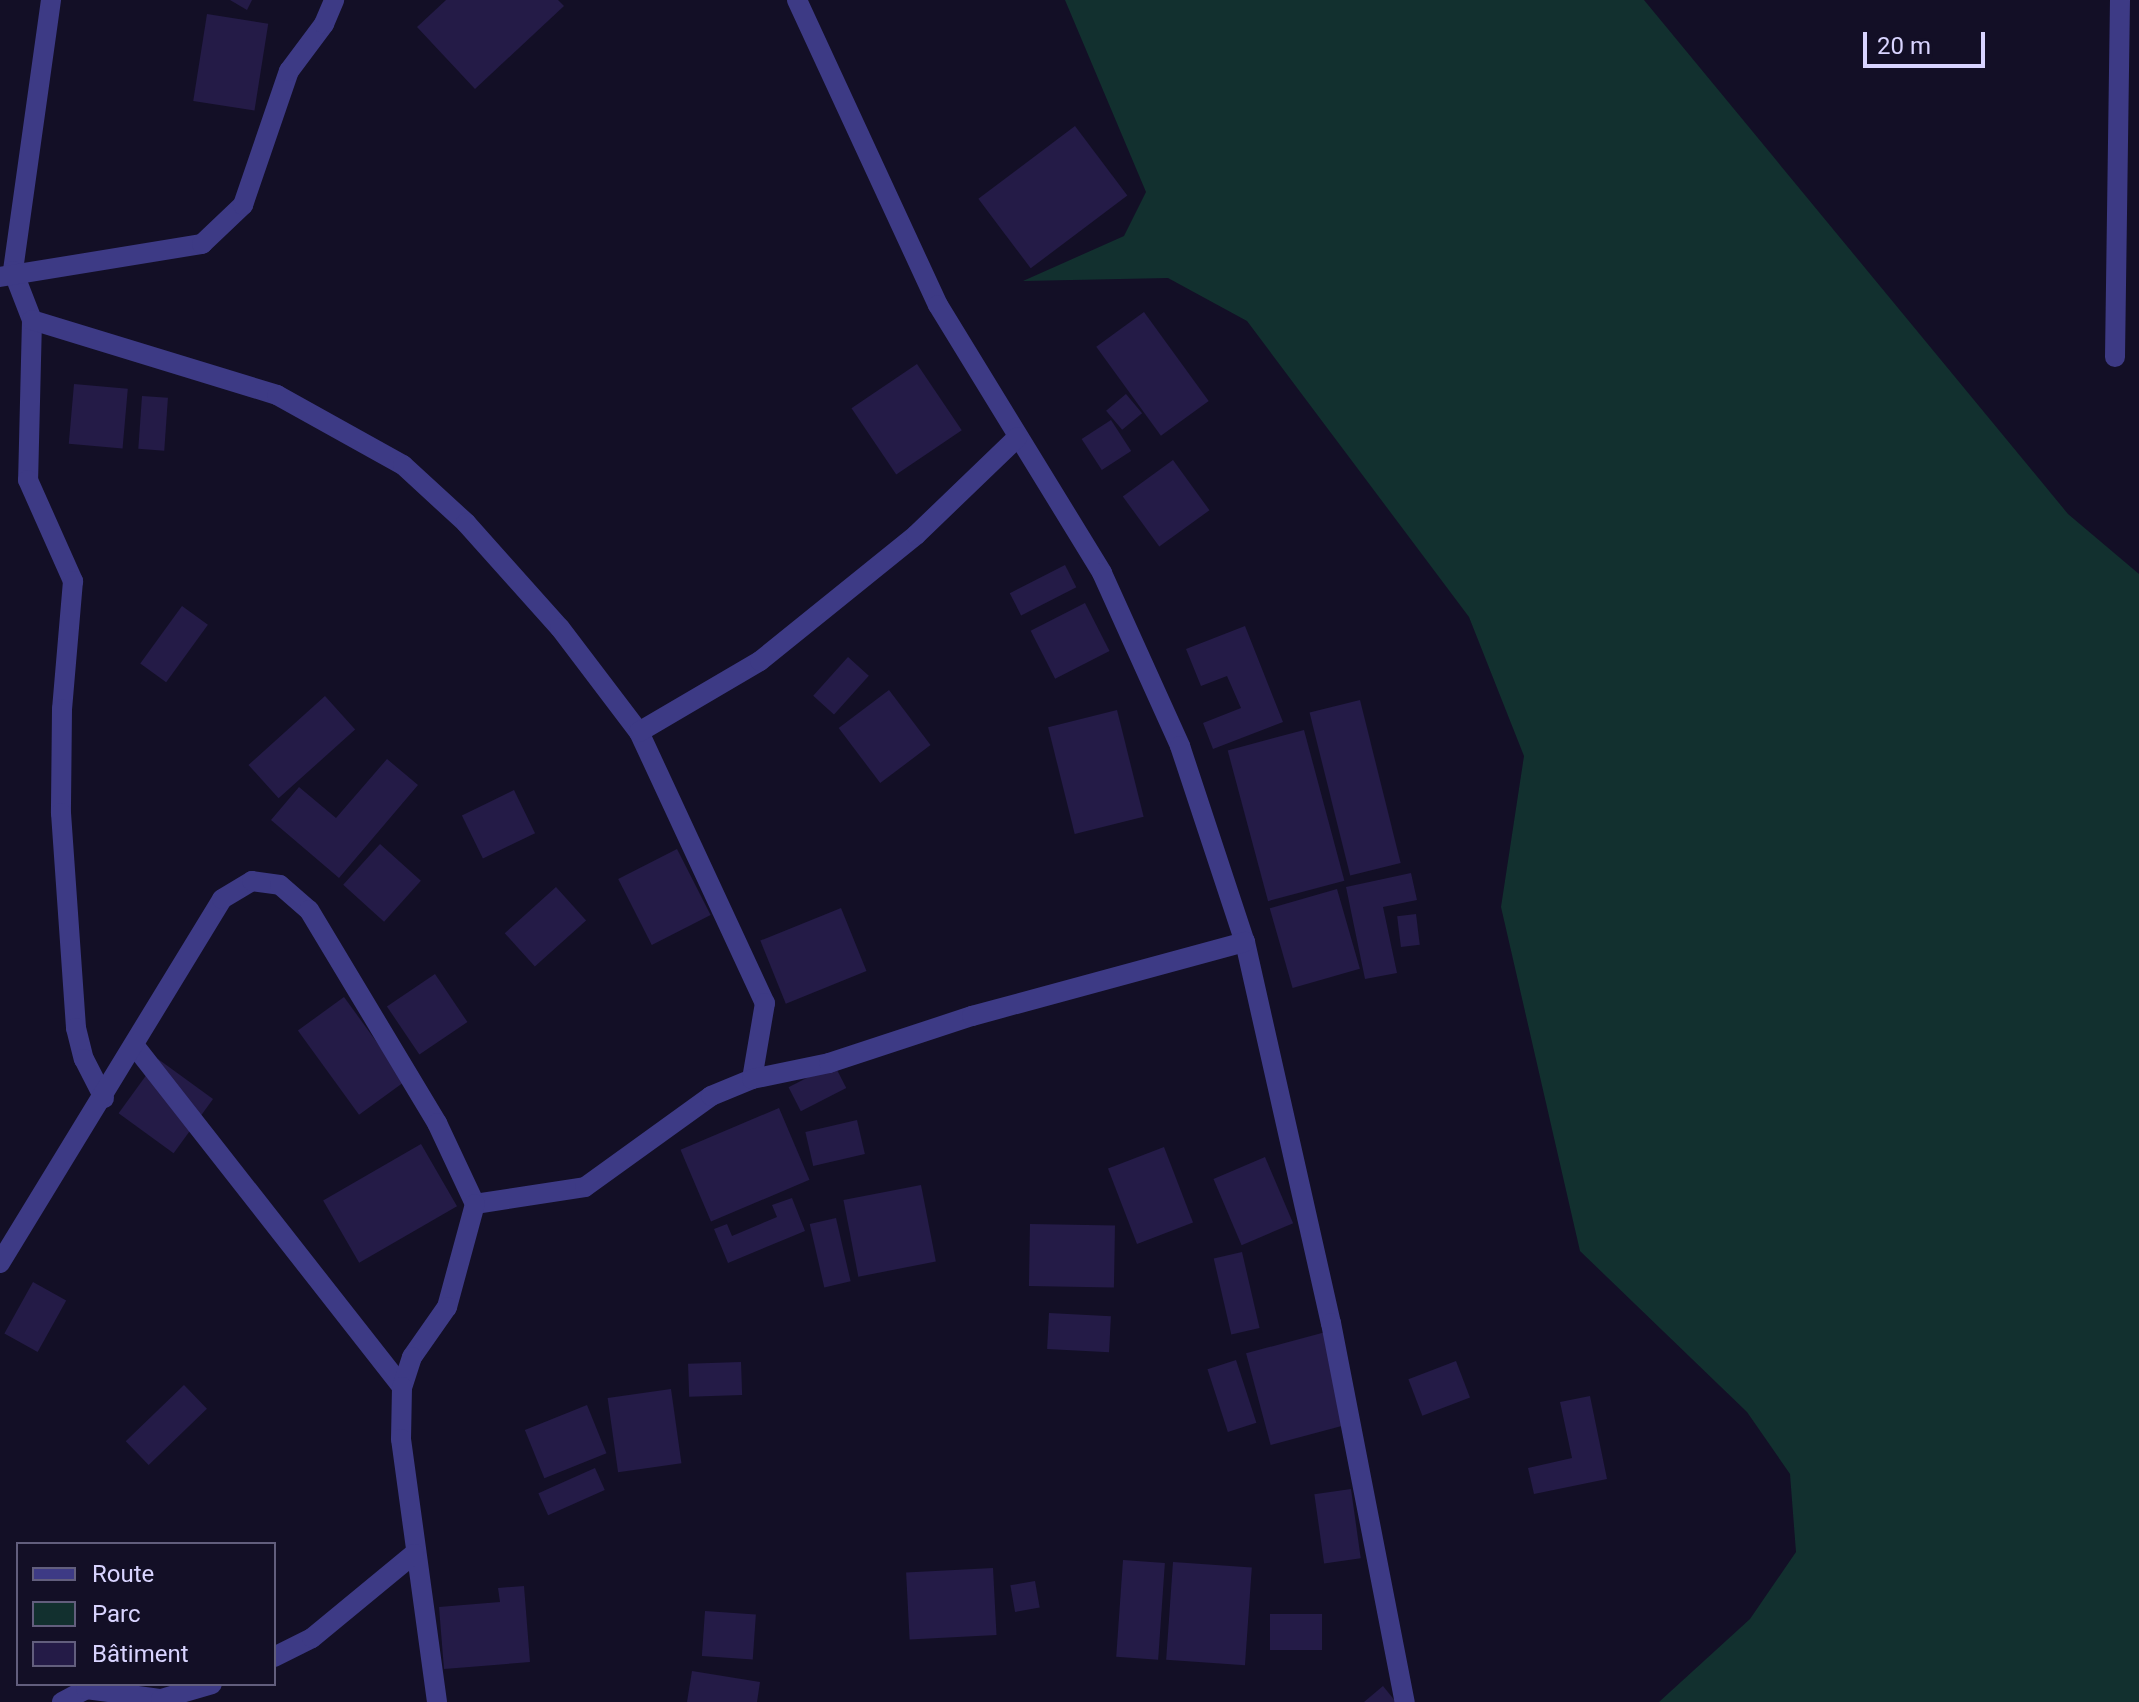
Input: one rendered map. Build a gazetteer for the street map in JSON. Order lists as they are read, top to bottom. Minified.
{"legend":["Route","Parc","Bâtiment"],"scale_bar":"20 m"}
